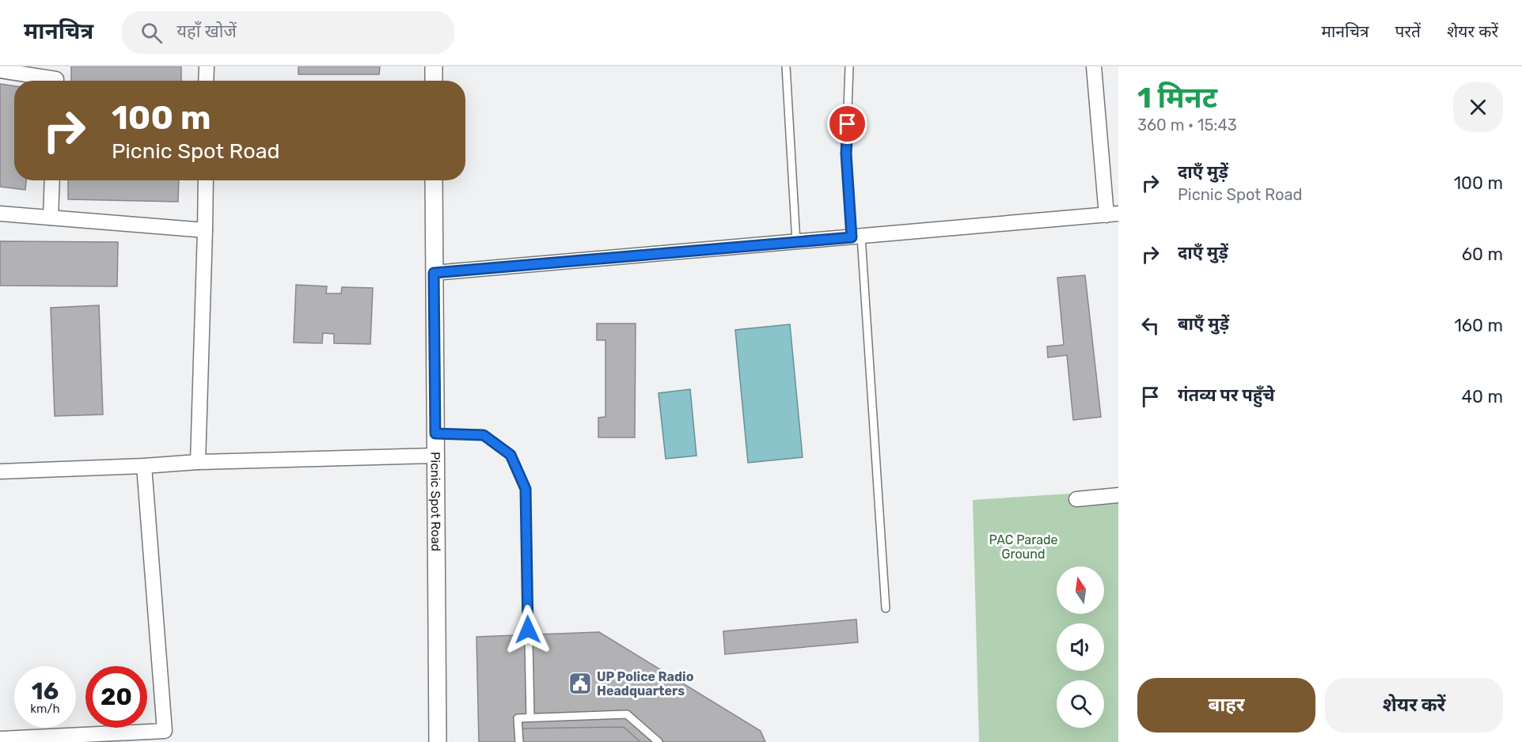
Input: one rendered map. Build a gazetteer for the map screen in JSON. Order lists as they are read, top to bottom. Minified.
{"streets":{"street":["Picnic Spot Road"]},"parks":["PAC Parade Ground"],"places":{"public building":["UP Police Radio Headquarters"]},"north":"top","page":{"header":"मानचित्र","search":"यहाँ खोजें","nav":["मानचित्र","परतें","शेयर करें"],"heading":["1 मिनट","360 m · 15:43"],"turn":["100 m","Picnic Spot Road"],"list":[{"name":"दाएँ मुड़ें","note":"Picnic Spot Road","value":"100 m"},{"name":"दाएँ मुड़ें","value":"60 m"},{"name":"बाएँ मुड़ें","value":"160 m"},{"name":"गंतव्य पर पहुँचे","value":"40 m"}],"speed":"16 km/h","limit":"20","buttons":["बाहर","शेयर करें"]}}
